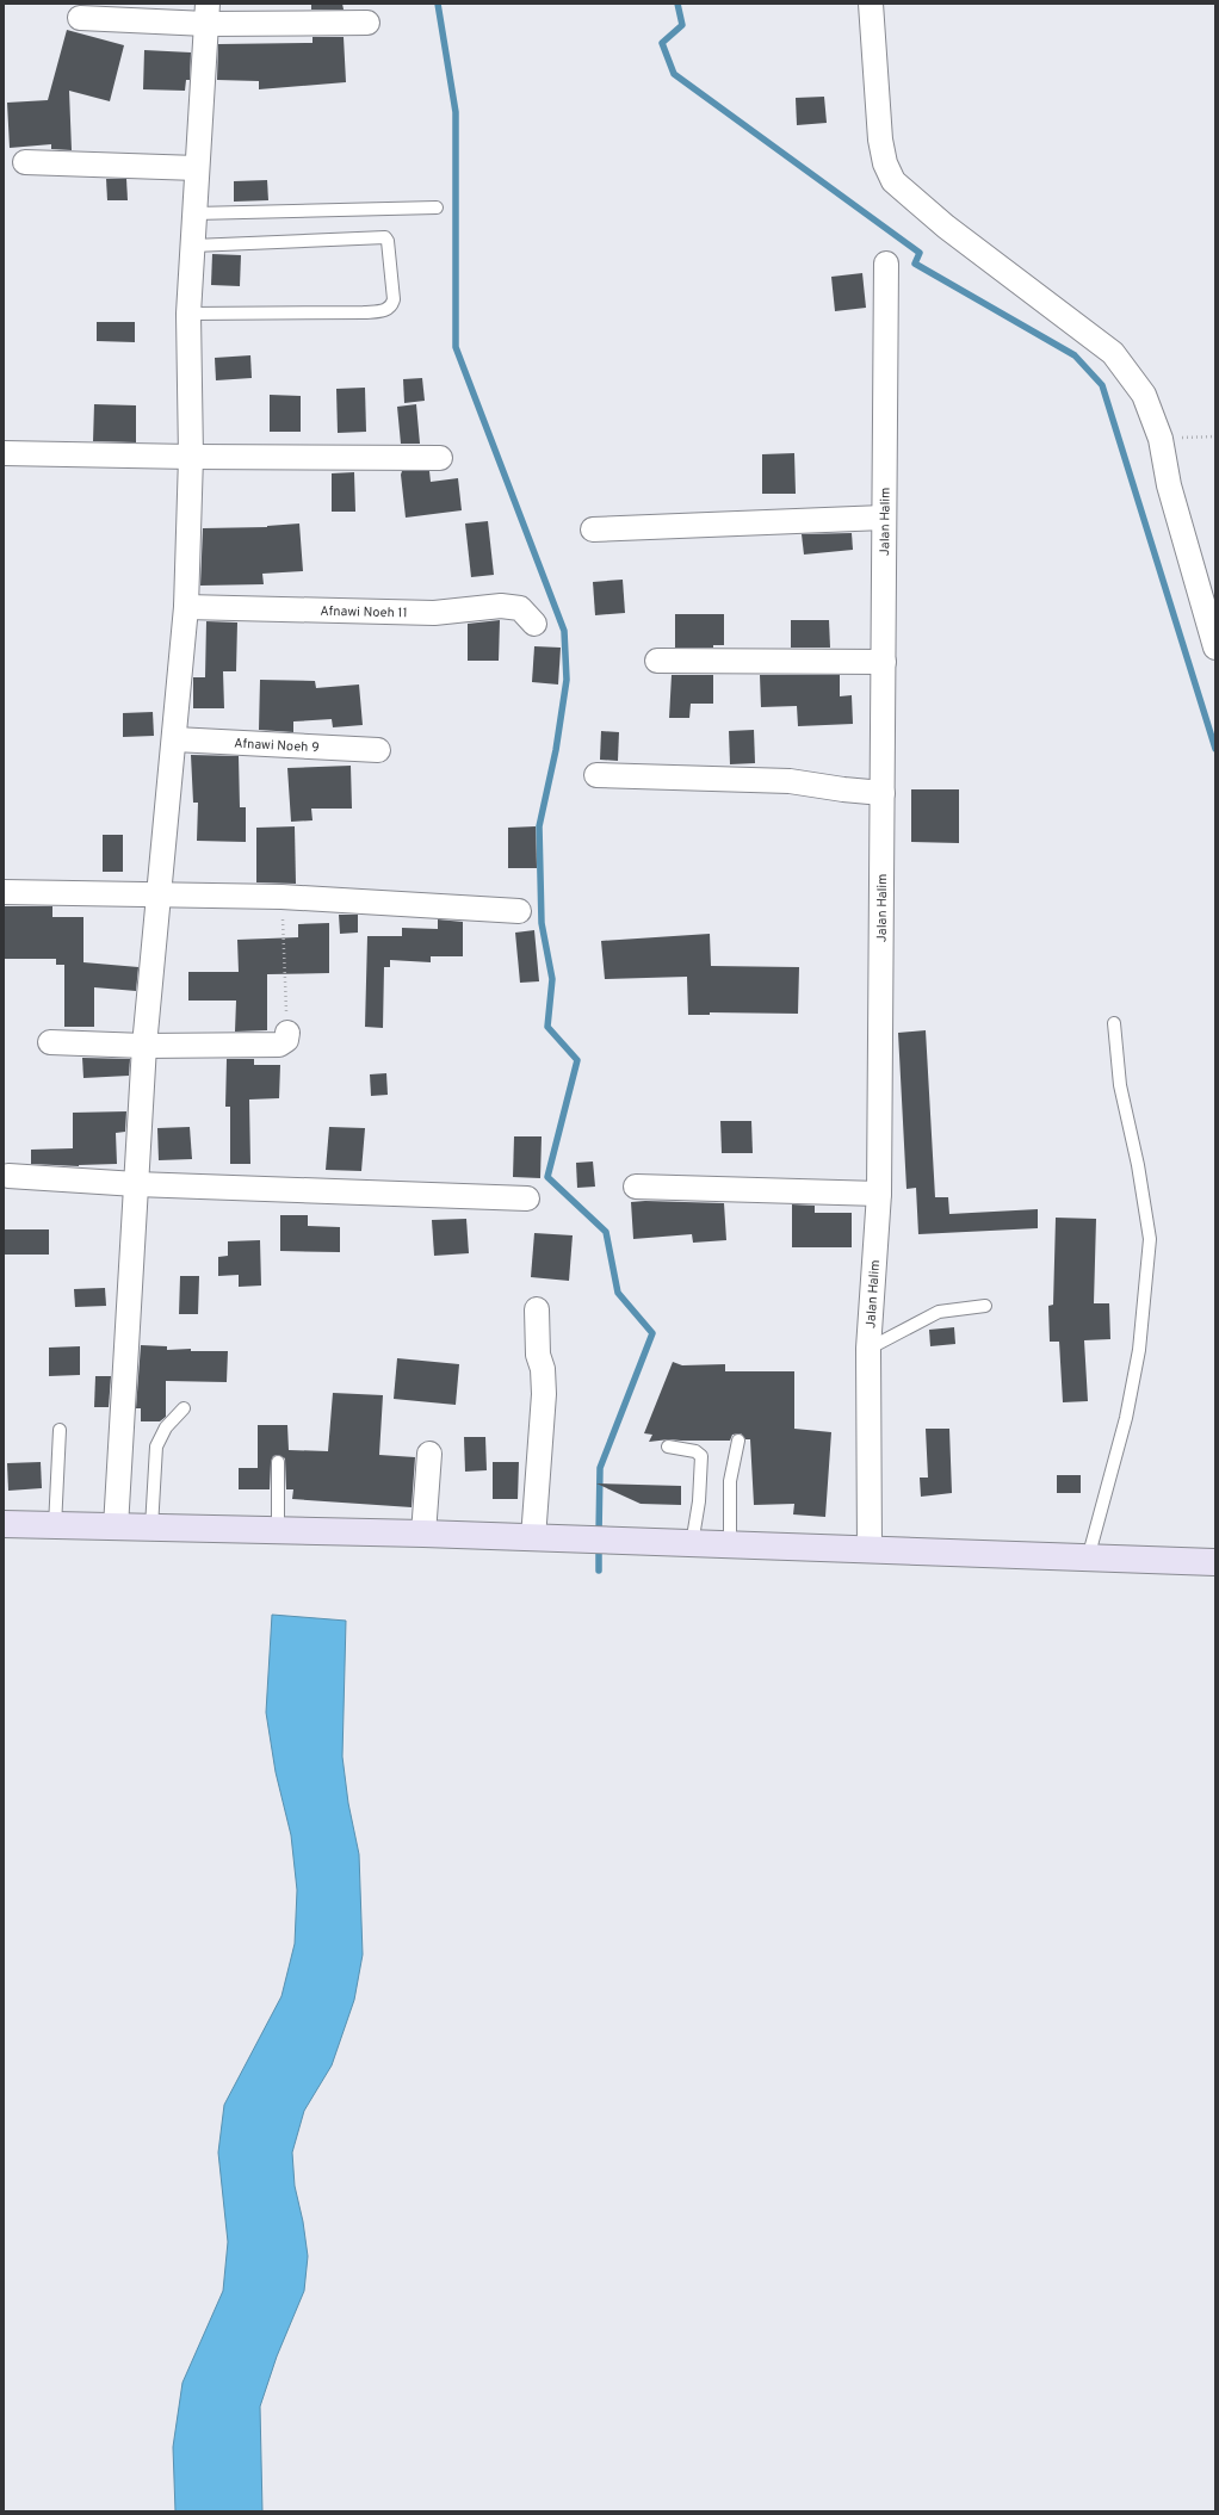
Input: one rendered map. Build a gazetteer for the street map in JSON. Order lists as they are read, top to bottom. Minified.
{"streets":{"street":["Jalan Halim","Afnawi Noeh 11","Afnawi Noeh 9"]}}
